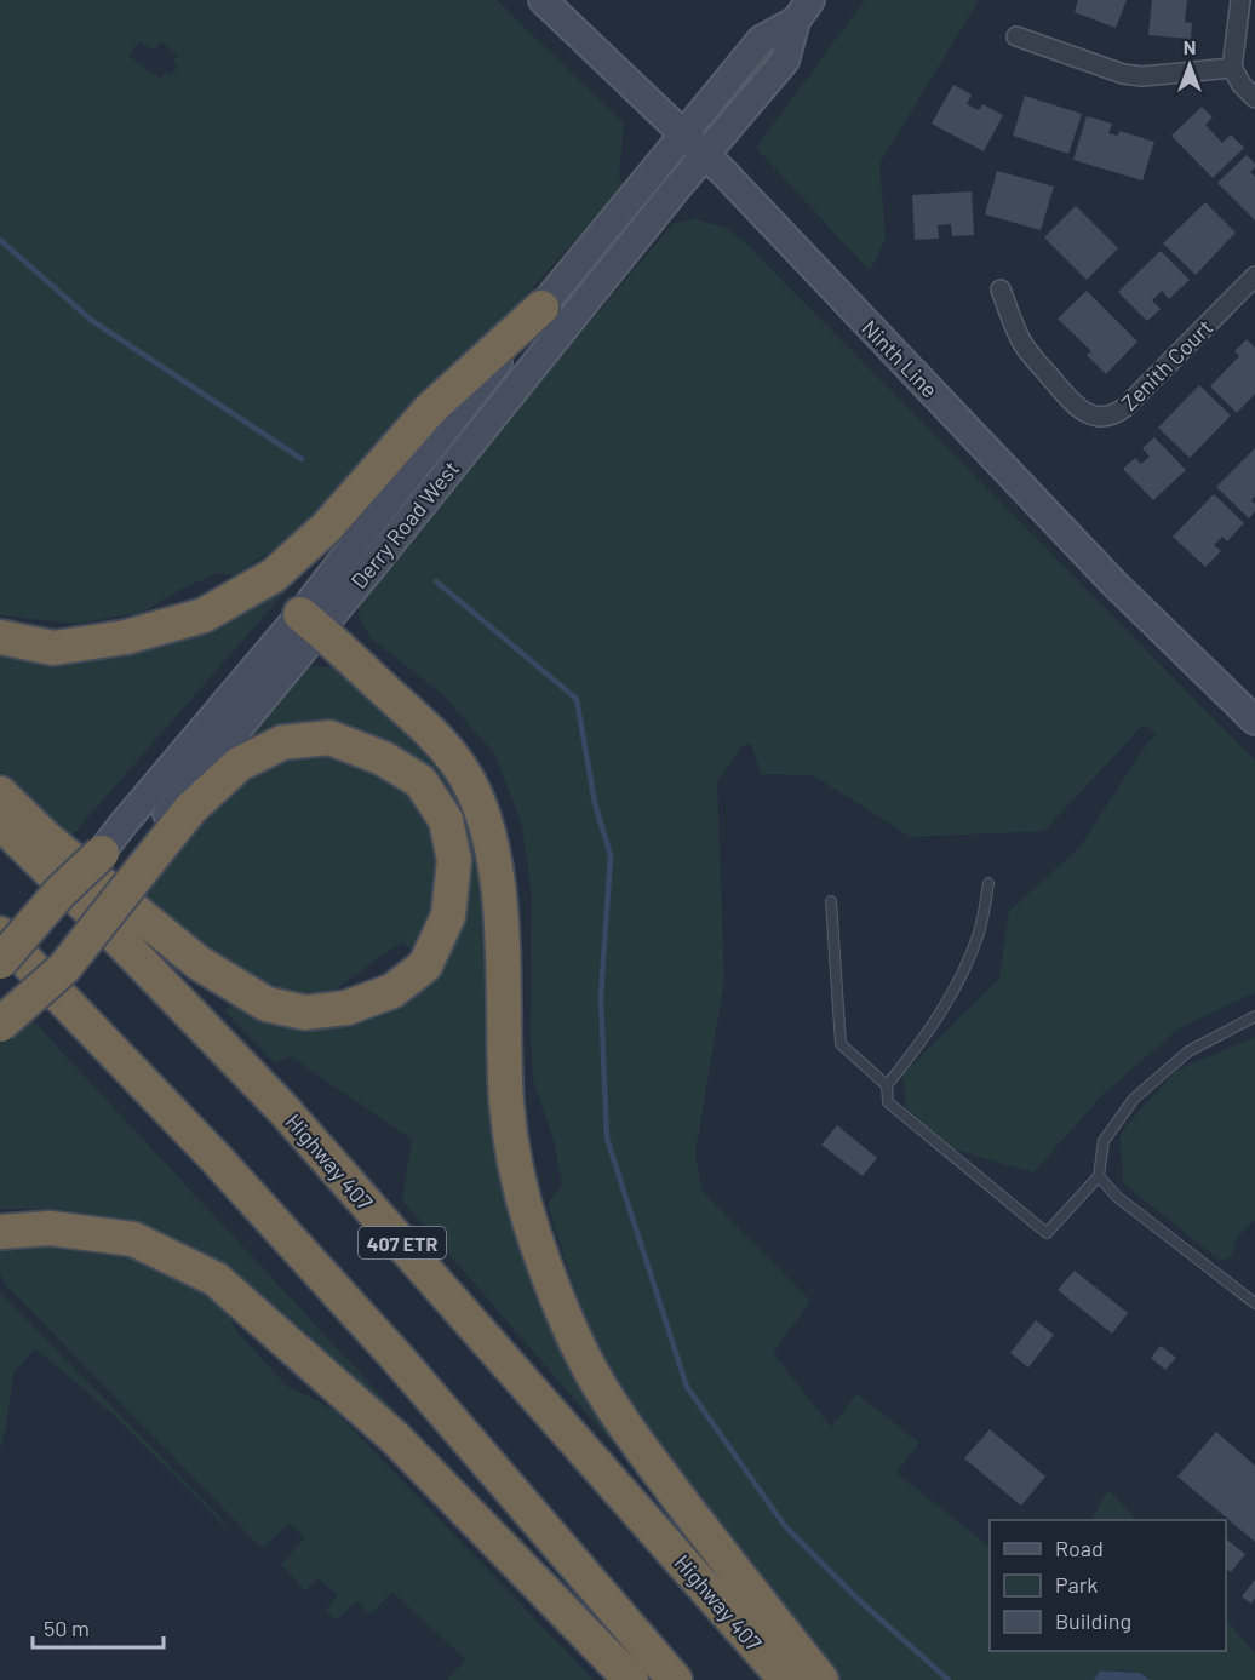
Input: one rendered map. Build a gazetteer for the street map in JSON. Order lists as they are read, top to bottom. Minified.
{"streets":{"highway":["Highway 407","407 ETR"],"main road":["Ninth Line","Derry Road West"],"street":["Zenith Court"]},"crossings":[["Ninth Line","Derry Road West"]],"legend":["Road","Park","Building"],"scale_bar":"50 m","north":"top"}
